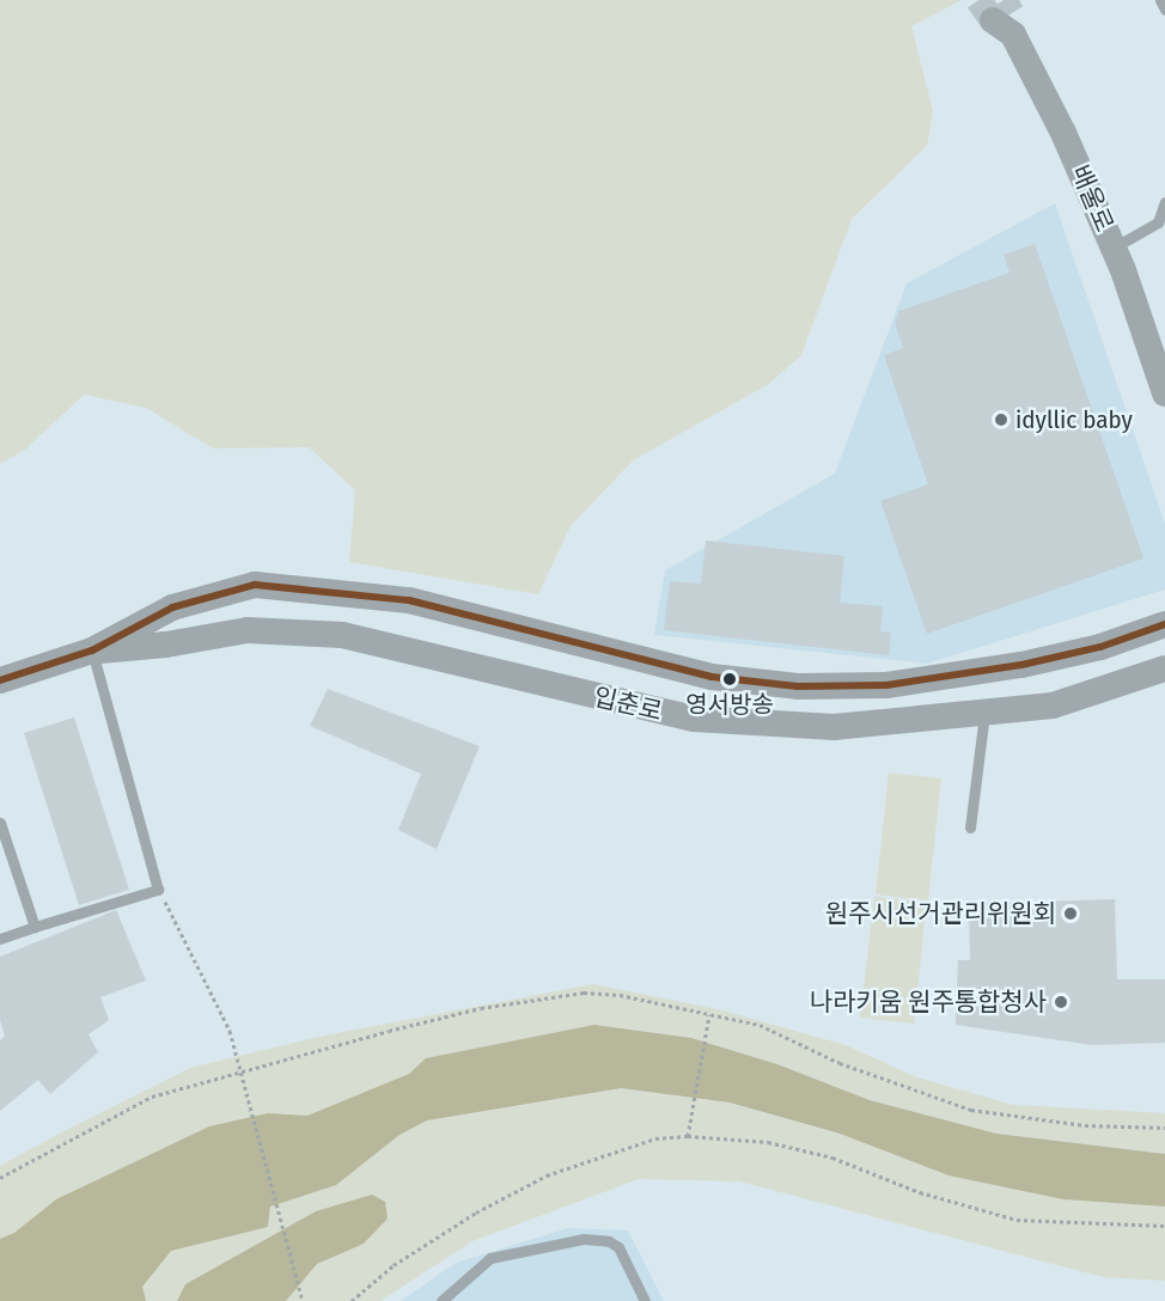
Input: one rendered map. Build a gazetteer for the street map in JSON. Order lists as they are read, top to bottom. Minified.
{"streets":{"street":["배울로","입춘로"]},"places":["idyllic baby","영서방송","원주시선거관리위원회","나라키움 원주통합청사"]}
